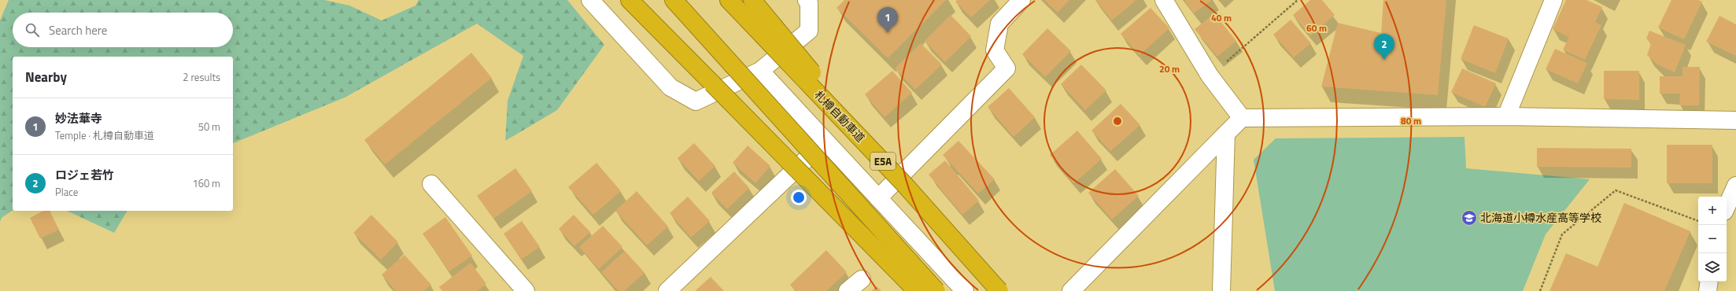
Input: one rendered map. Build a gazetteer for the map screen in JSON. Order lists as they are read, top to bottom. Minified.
{"streets":{"highway":["札樽自動車道","E5A"]},"places":{"school or university":["北海道小樽水産高等学校"]},"page":{"pins":["1","2"],"search":"Search here","heading":["Nearby","2 results"],"list":[{"mark":"1","name":"妙法華寺","note":"Temple · 札樽自動車道","value":"50 m"},{"mark":"2","name":"ロジェ若竹","note":"Place","value":"160 m"}],"map_buttons":["+","−"]},"rings":["40 m","60 m","20 m","80 m"]}
